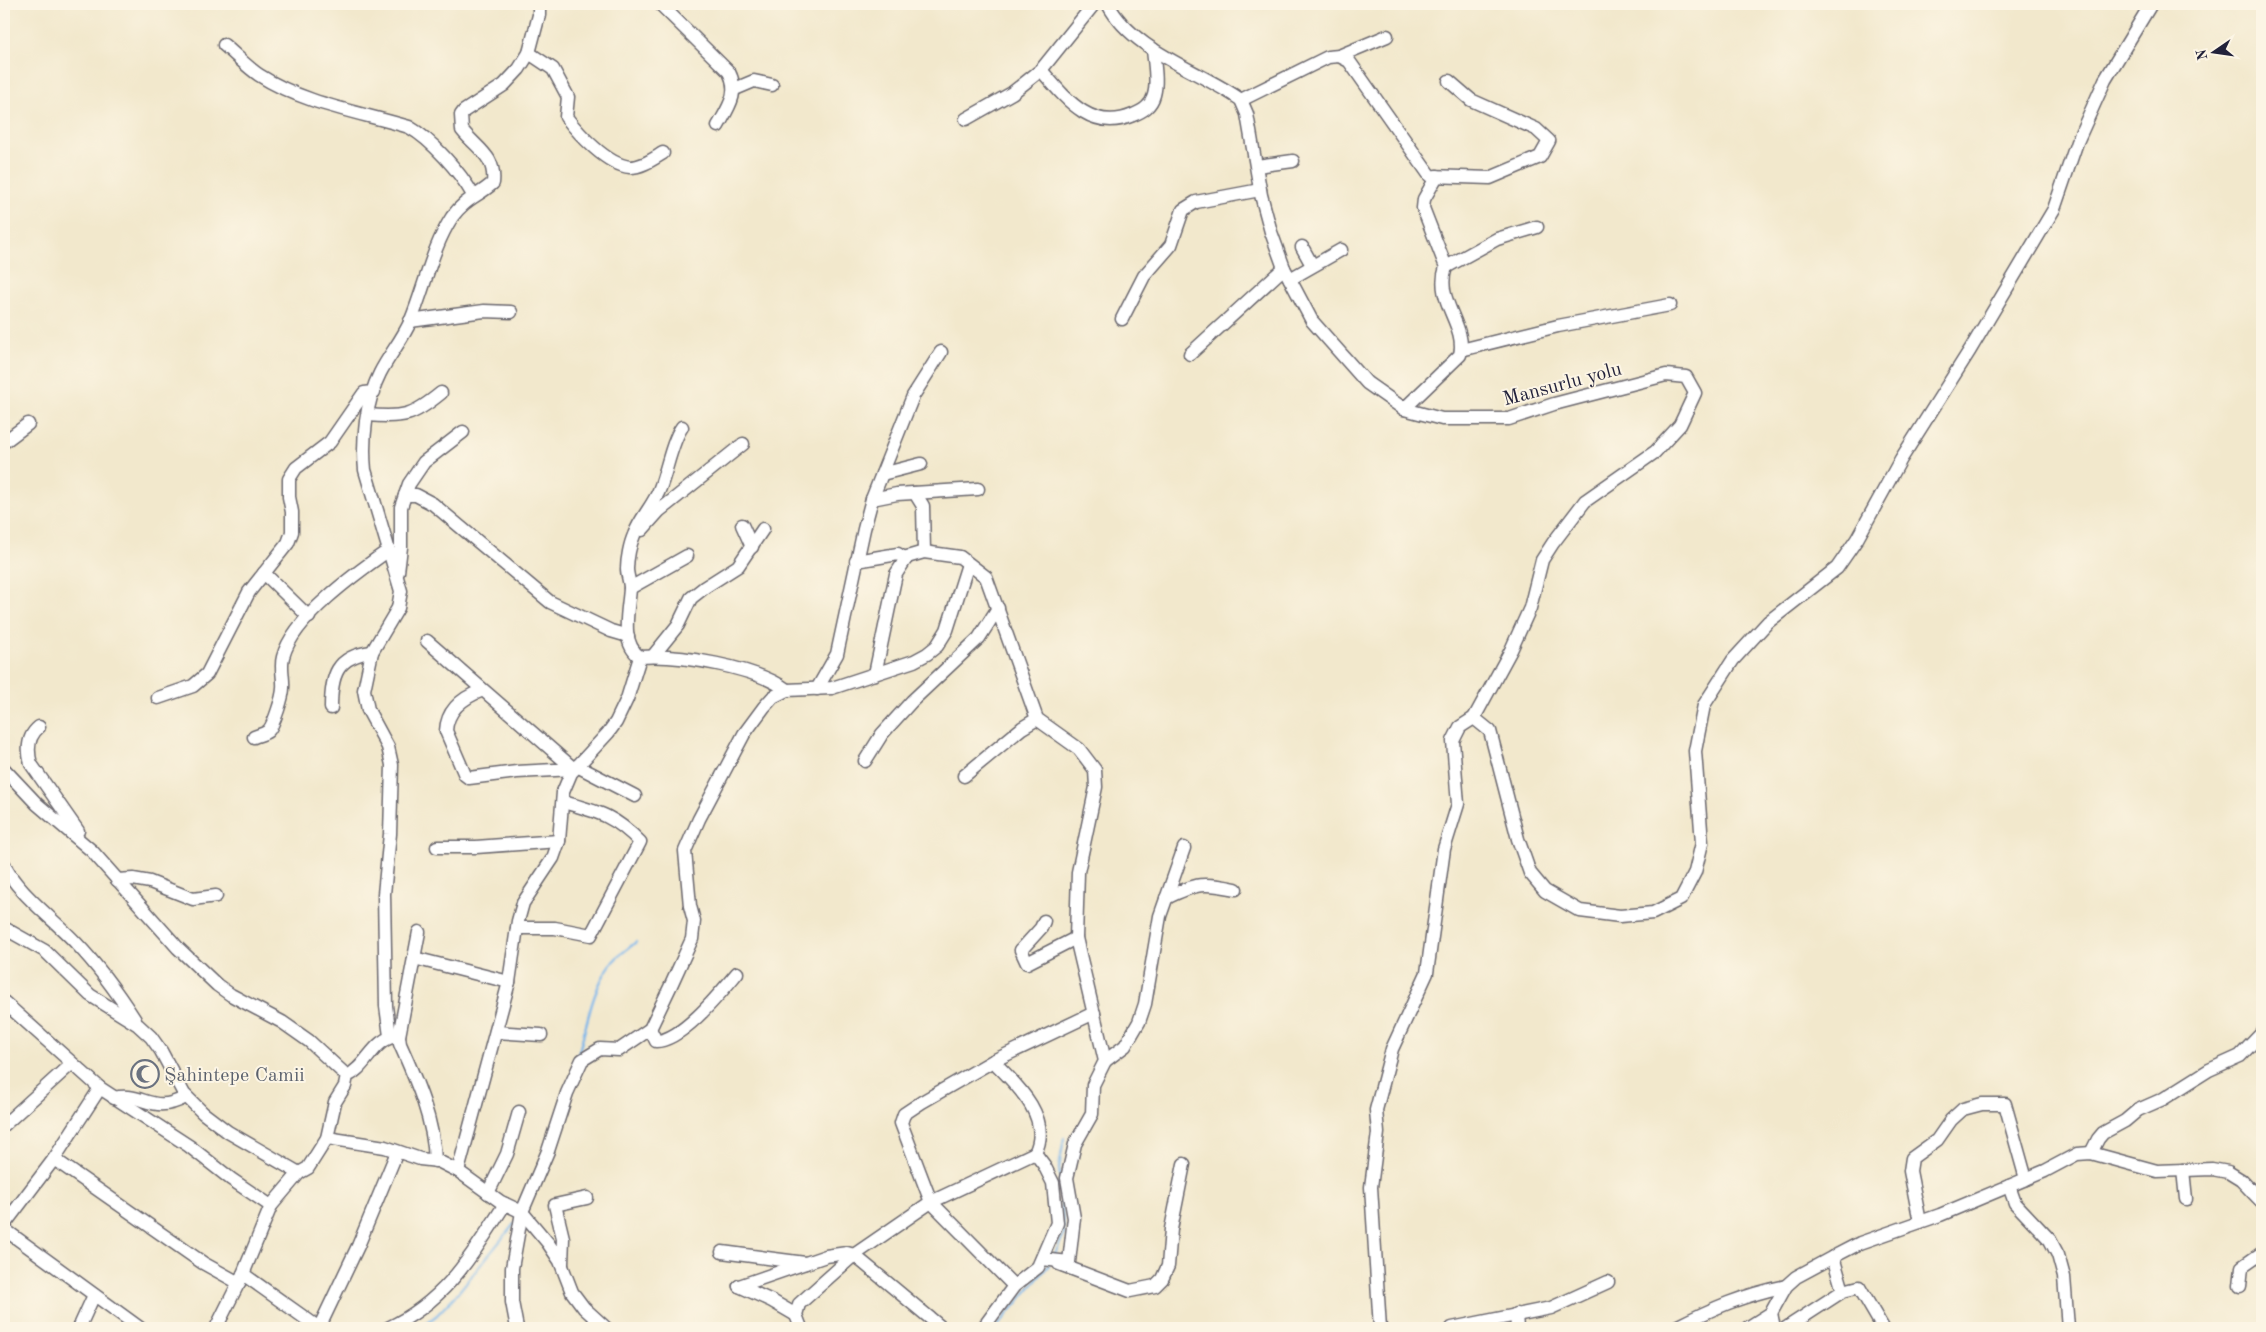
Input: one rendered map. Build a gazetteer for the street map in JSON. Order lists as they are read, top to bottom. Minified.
{"streets":{"street":["Mansurlu yolu"]},"places":{"mosque":["Şahintepe Camii"]},"north":"left"}
